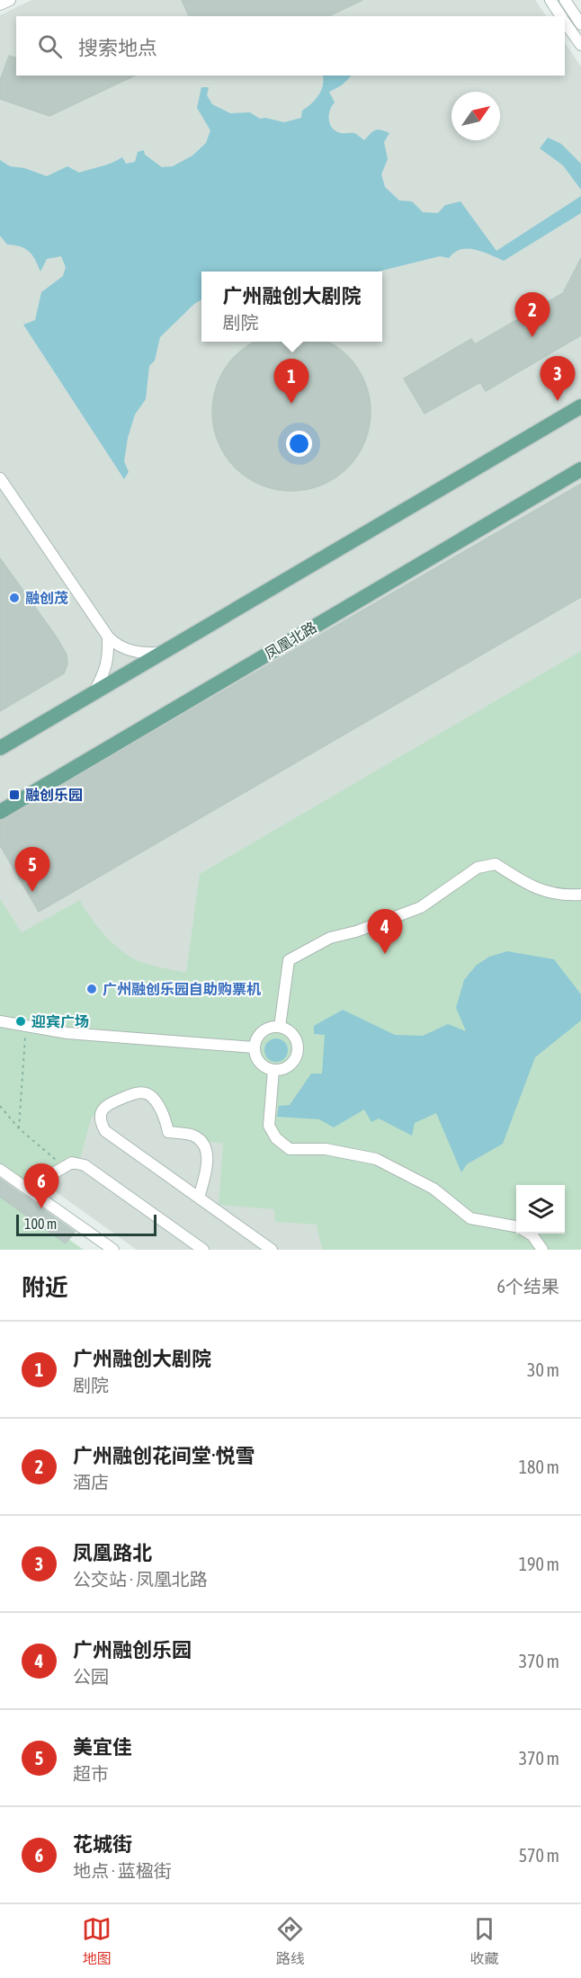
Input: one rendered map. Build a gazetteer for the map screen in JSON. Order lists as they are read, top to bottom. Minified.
{"streets":{"main road":["凤凰北路"]},"places":{"other":["融创茂","广州融创乐园自助购票机","迎宾广场"],"transit":["融创乐园"]},"scale_bar":"100 m","north":"top right","page":{"search":"搜索地点","popup":["广州融创大剧院","剧院"],"pins":["2","3","1","5","4","6"],"scale":"100 m","heading":["附近","6个结果"],"list":[{"mark":"1","name":"广州融创大剧院","note":"剧院","value":"30 m"},{"mark":"2","name":"广州融创花间堂·悦雪","note":"酒店","value":"180 m"},{"mark":"3","name":"凤凰路北","note":"公交站 · 凤凰北路","value":"190 m"},{"mark":"4","name":"广州融创乐园","note":"公园","value":"370 m"},{"mark":"5","name":"美宜佳","note":"超市","value":"370 m"},{"mark":"6","name":"花城街","note":"地点 · 蓝楹街","value":"570 m"}],"nav":["地图","路线","收藏"]}}
